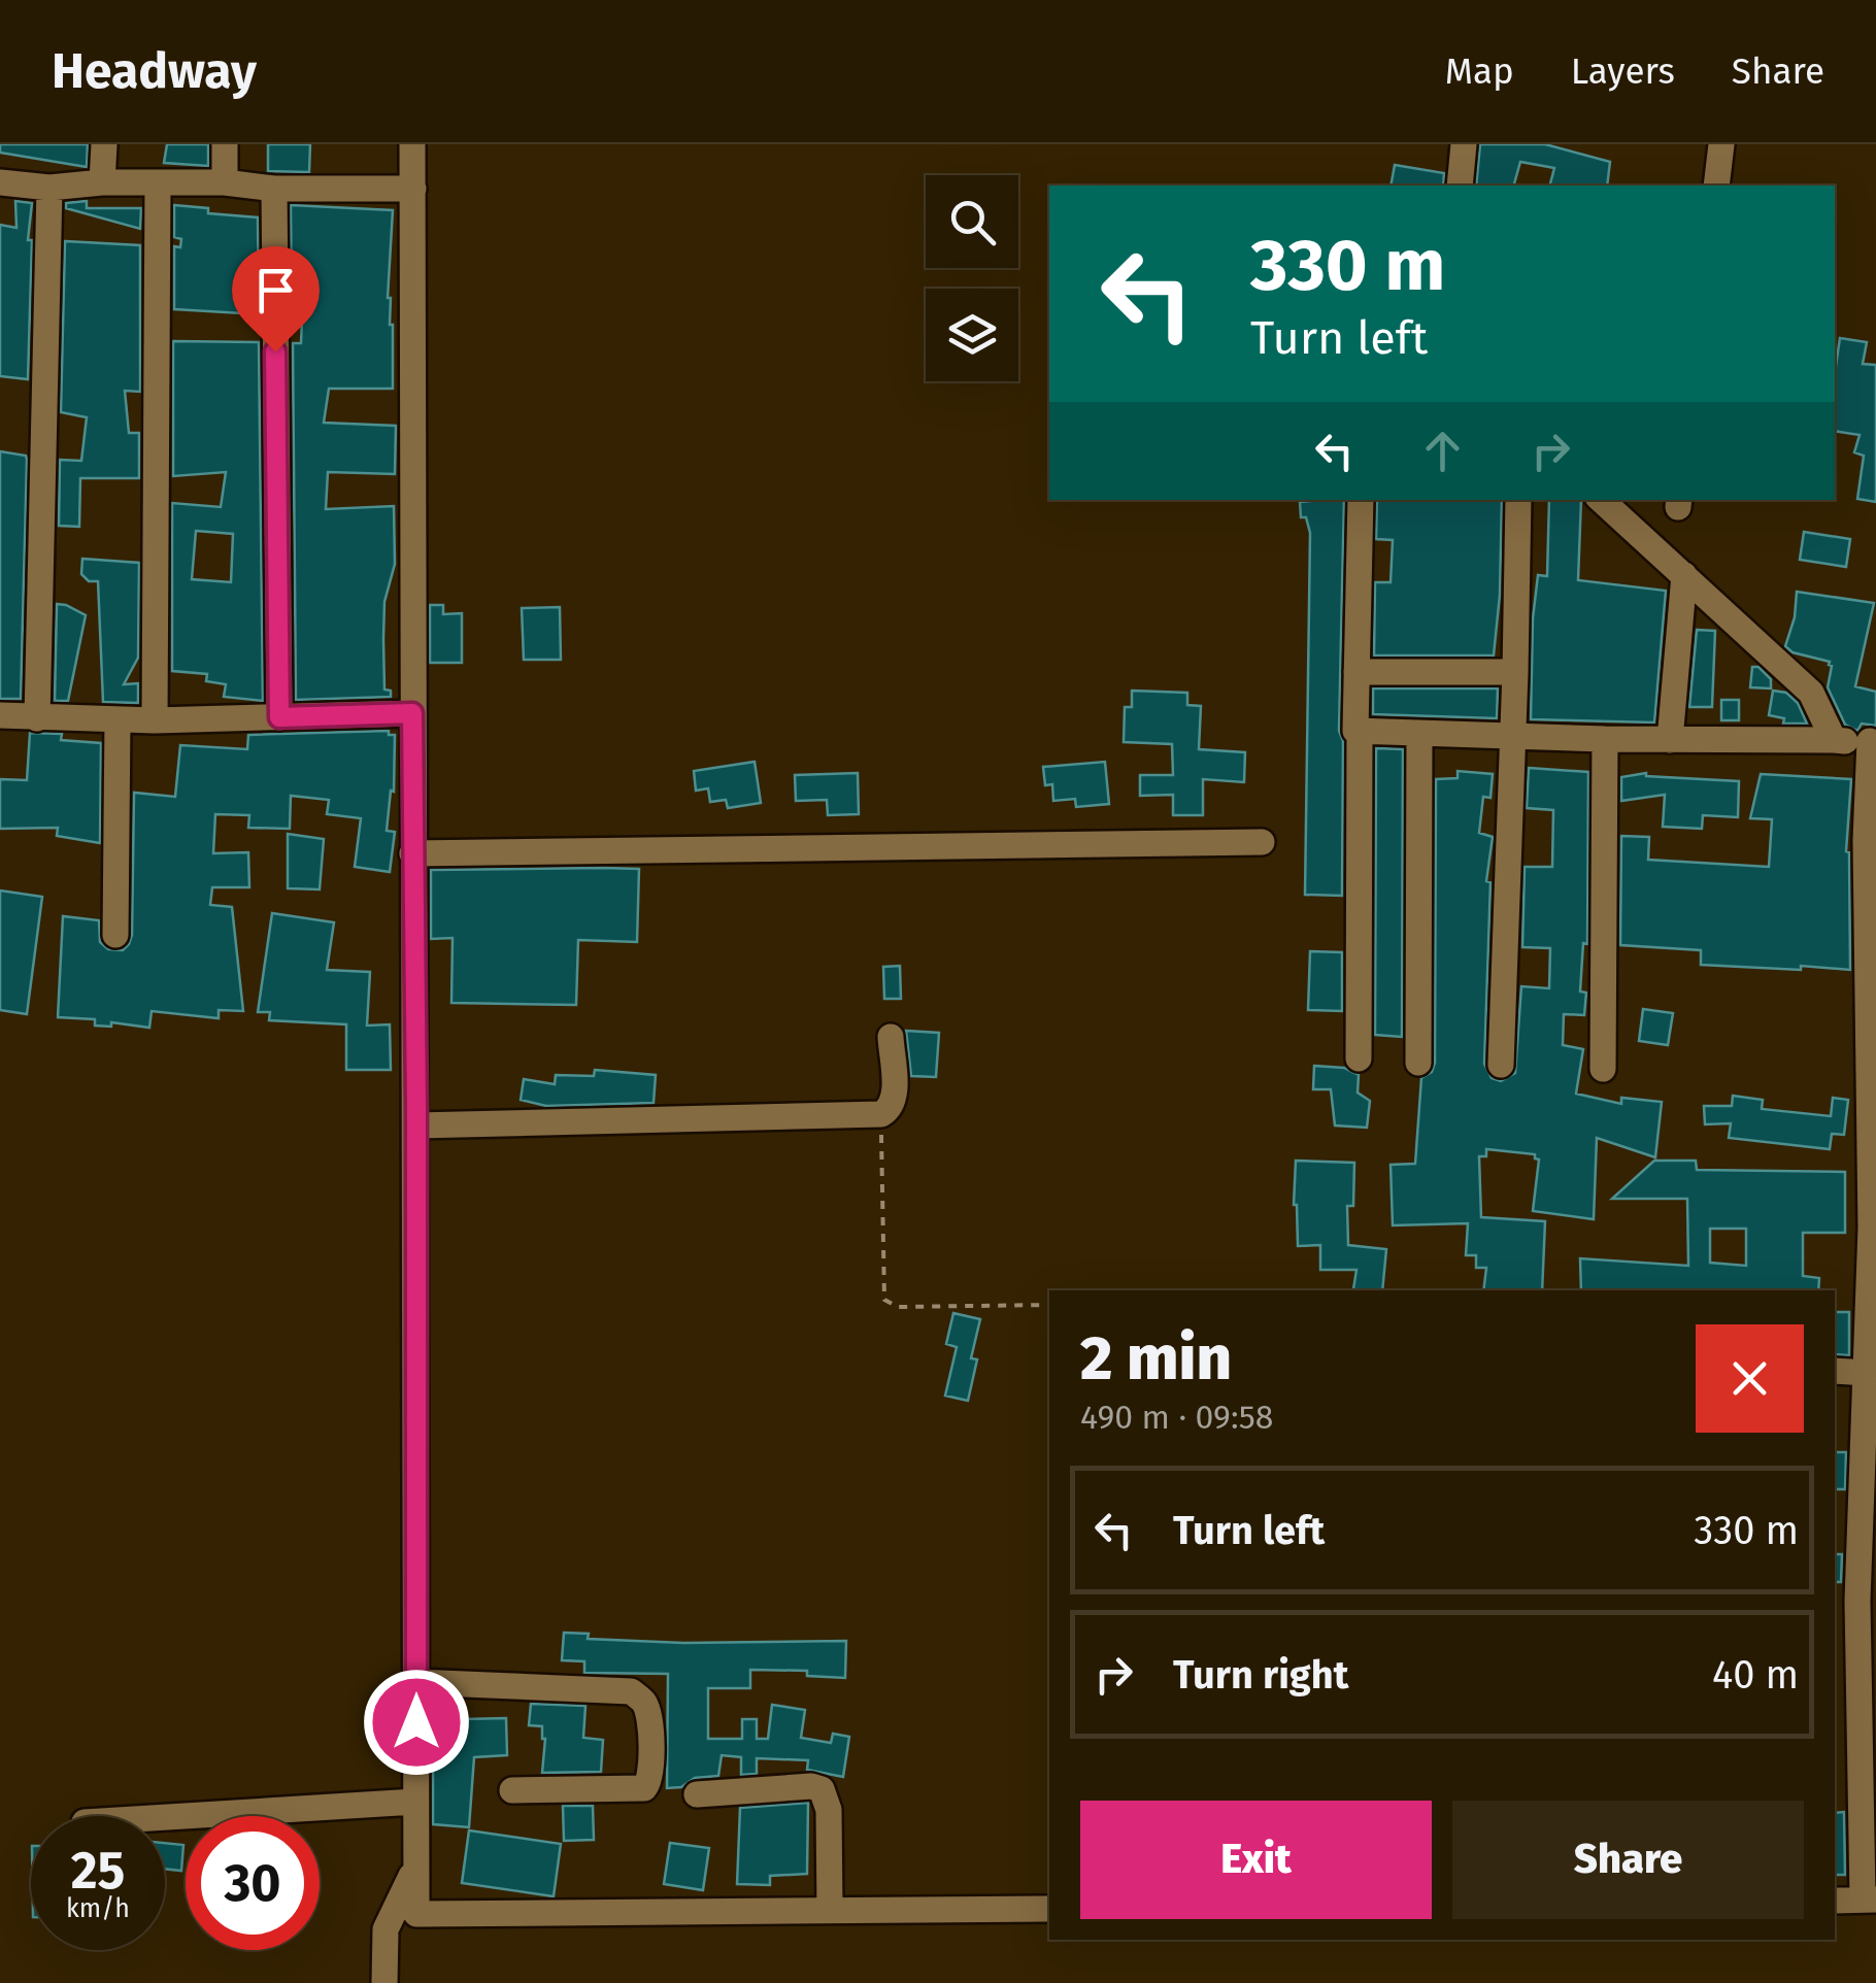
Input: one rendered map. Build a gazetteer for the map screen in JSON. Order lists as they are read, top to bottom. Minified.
{"page":{"header":"Headway","nav":["Map","Layers","Share"],"turn":["330 m","Turn left"],"heading":["2 min","490 m · 09:58"],"list":[{"name":"Turn left","value":"330 m"},{"name":"Turn right","value":"40 m"}],"buttons":["Exit","Share"],"speed":"25 km/h","limit":"30"}}
